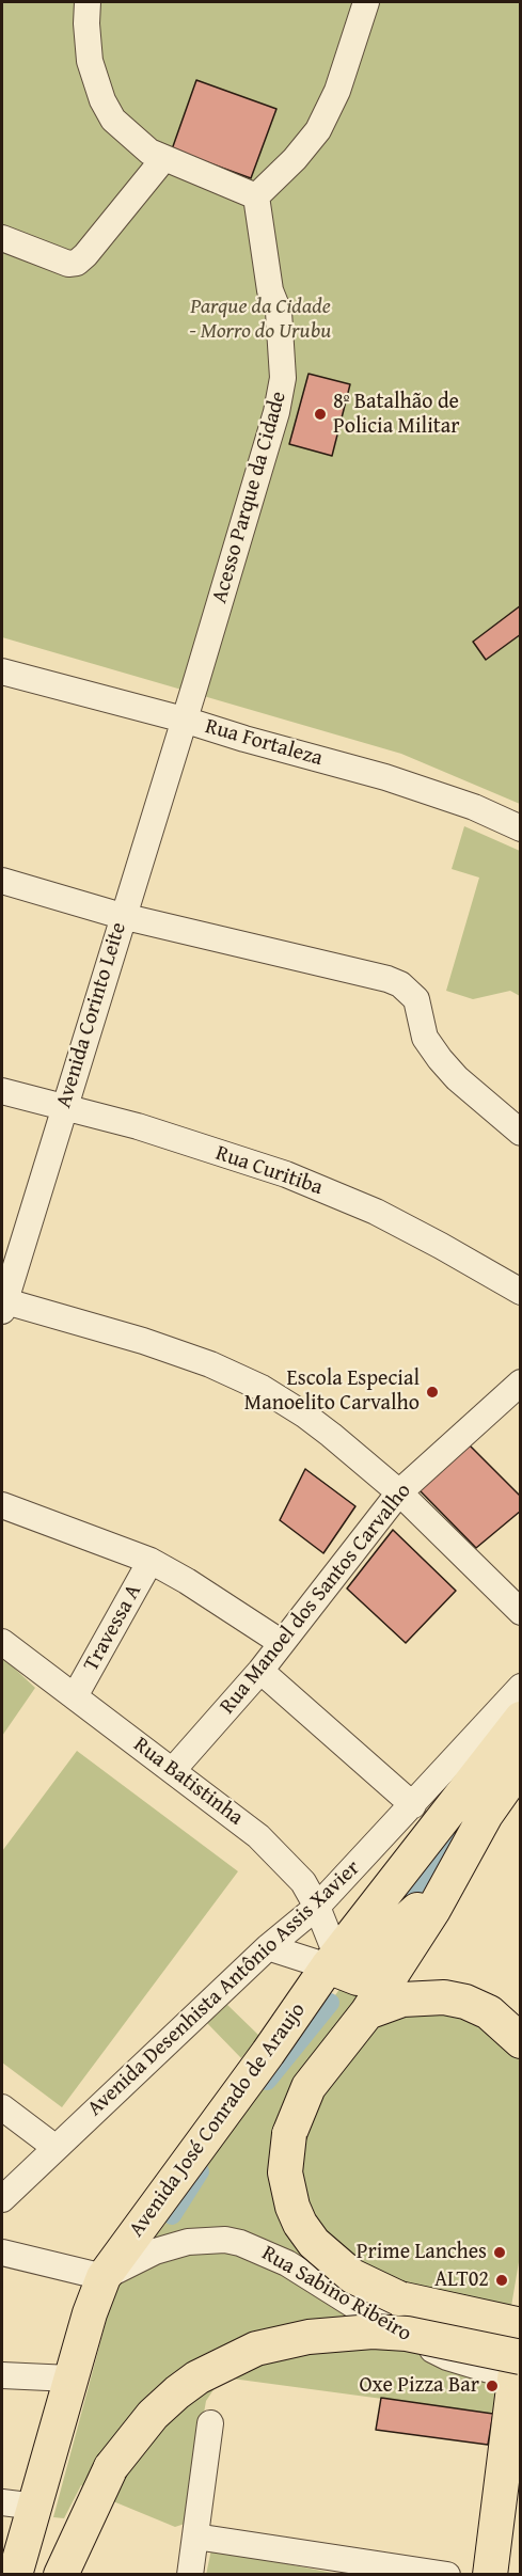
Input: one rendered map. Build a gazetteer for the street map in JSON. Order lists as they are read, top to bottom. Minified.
{"streets":{"main road":["Avenida José Conrado de Araujo"],"street":["Acesso Parque da Cidade","Rua Fortaleza","Avenida Corinto Leite","Rua Curitiba","Rua Manoel dos Santos Carvalho","Travessa A","Rua Batistinha","Avenida Desenhista Antônio Assis Xavier","Rua Sabino Ribeiro"]},"crossings":[["Acesso Parque da Cidade","Rua Fortaleza"],["Acesso Parque da Cidade","Avenida Corinto Leite"],["Rua Fortaleza","Avenida Corinto Leite"],["Avenida Corinto Leite","Rua Curitiba"],["Rua Manoel dos Santos Carvalho","Rua Batistinha"],["Travessa A","Rua Batistinha"],["Rua Batistinha","Avenida Desenhista Antônio Assis Xavier"],["Rua Batistinha","Avenida José Conrado de Araujo"],["Avenida José Conrado de Araujo","Rua Sabino Ribeiro"]],"parks":["Parque da Cidade - Morro do Urubu"],"places":["8º Batalhão de Policia Militar","Escola Especial Manoelito Carvalho","Prime Lanches","ALT02","Oxe Pizza Bar"]}
